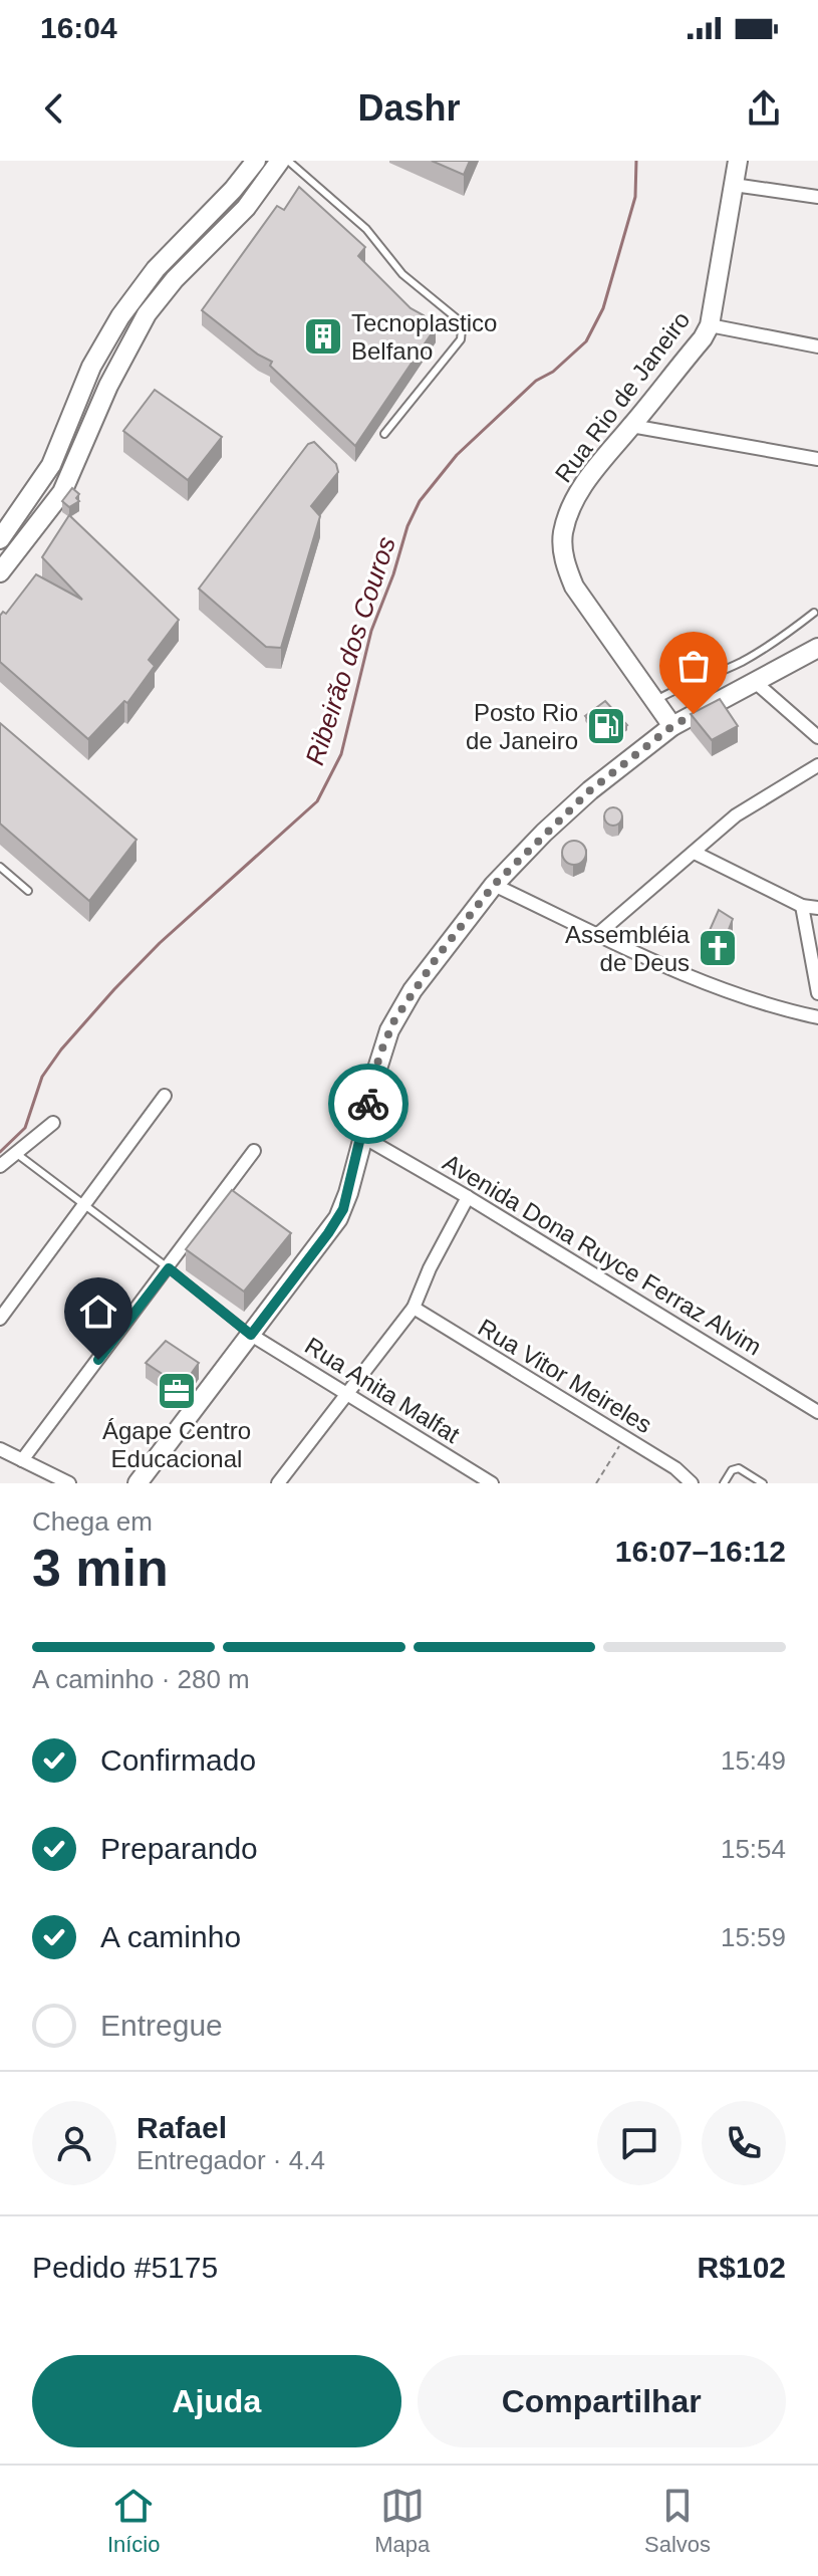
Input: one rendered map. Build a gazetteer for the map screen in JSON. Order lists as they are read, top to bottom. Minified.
{"streets":{"main road":["Rua Rio de Janeiro"],"street":["Avenida Dona Ruyce Ferraz Alvim","Rua Vitor Meireles","Rua Anita Malfat"]},"water":["Ribeirão dos Couros"],"places":{"building":["Tecnoplastico Belfano"],"fuel station":["Posto Rio de Janeiro"],"church":["Assembléia de Deus"],"office":["Ágape Centro Educacional"]},"page":{"status":"16:04","header":"Dashr","heading":["3 min","Chega em","16:07–16:12"],"panel":["Rafael","Entregador · 4.4","Pedido #5175","R$102"],"bar":"A caminho · 280 m","list":[["Confirmado","15:49"],["Preparando","15:54"],["A caminho","15:59"],"Entregue"],"buttons":["Ajuda","Compartilhar"],"tabs":["Início","Mapa","Salvos"]}}
